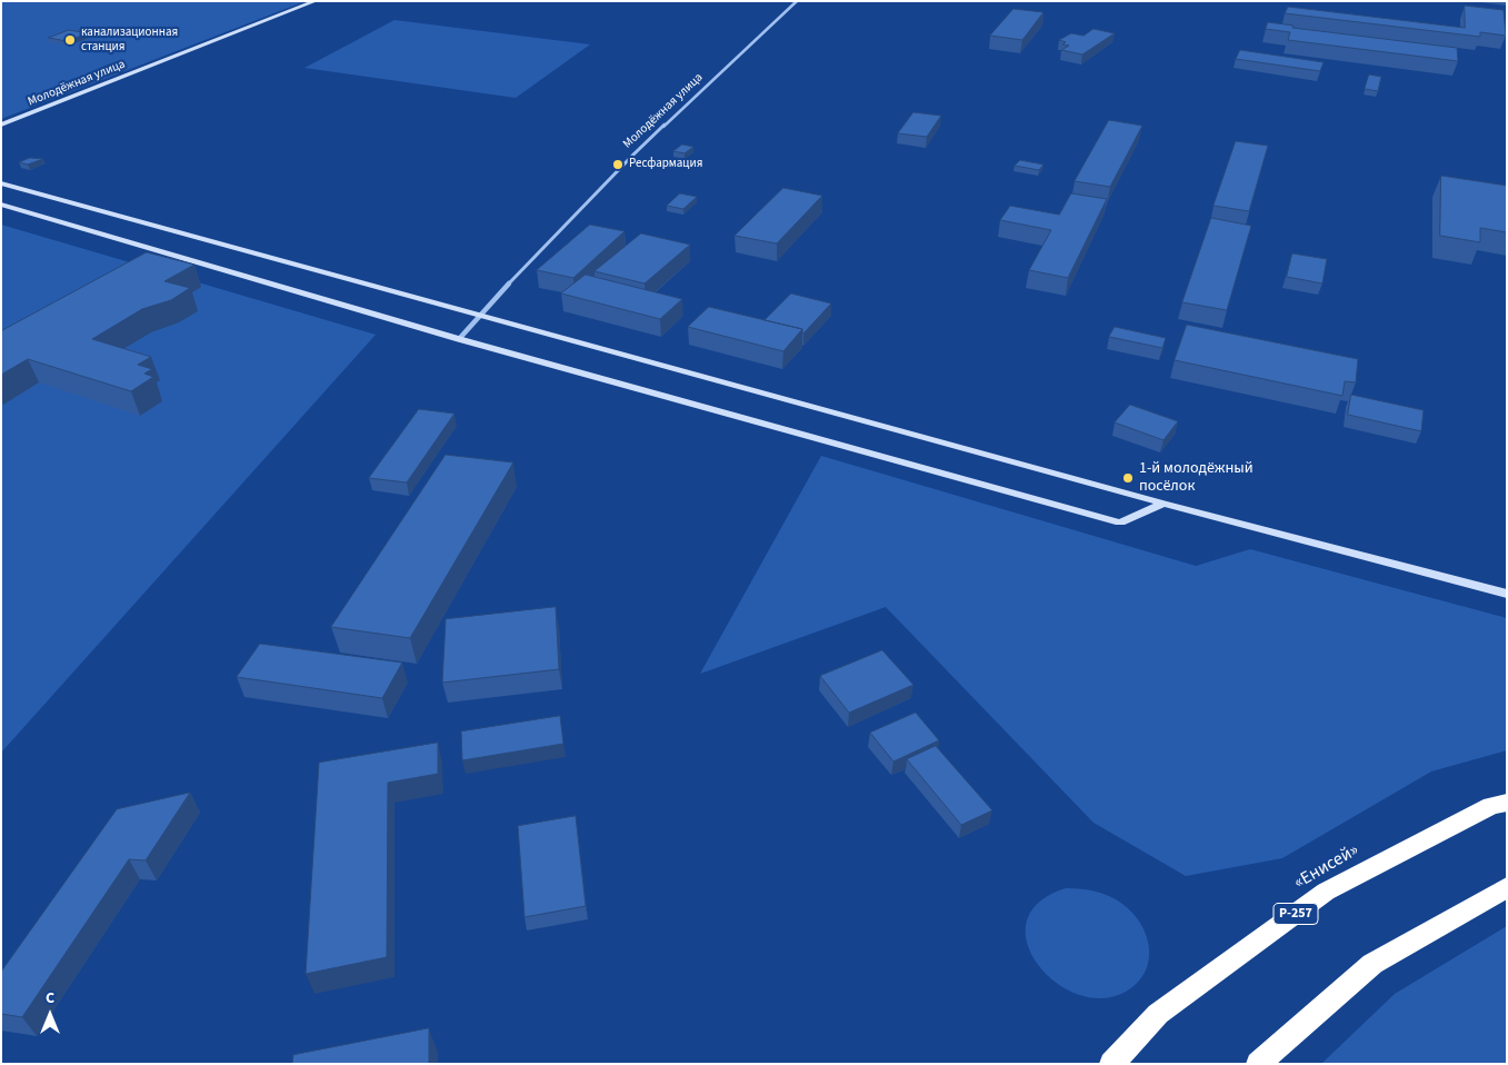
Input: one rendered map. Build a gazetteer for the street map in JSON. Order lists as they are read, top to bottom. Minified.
{"streets":{"highway":["«Енисей»","Р-257"],"street":["Молодёжная улица"]},"places":["канализационная станция","Ресфармация","1-й молодёжный посёлок"],"north":"top"}
